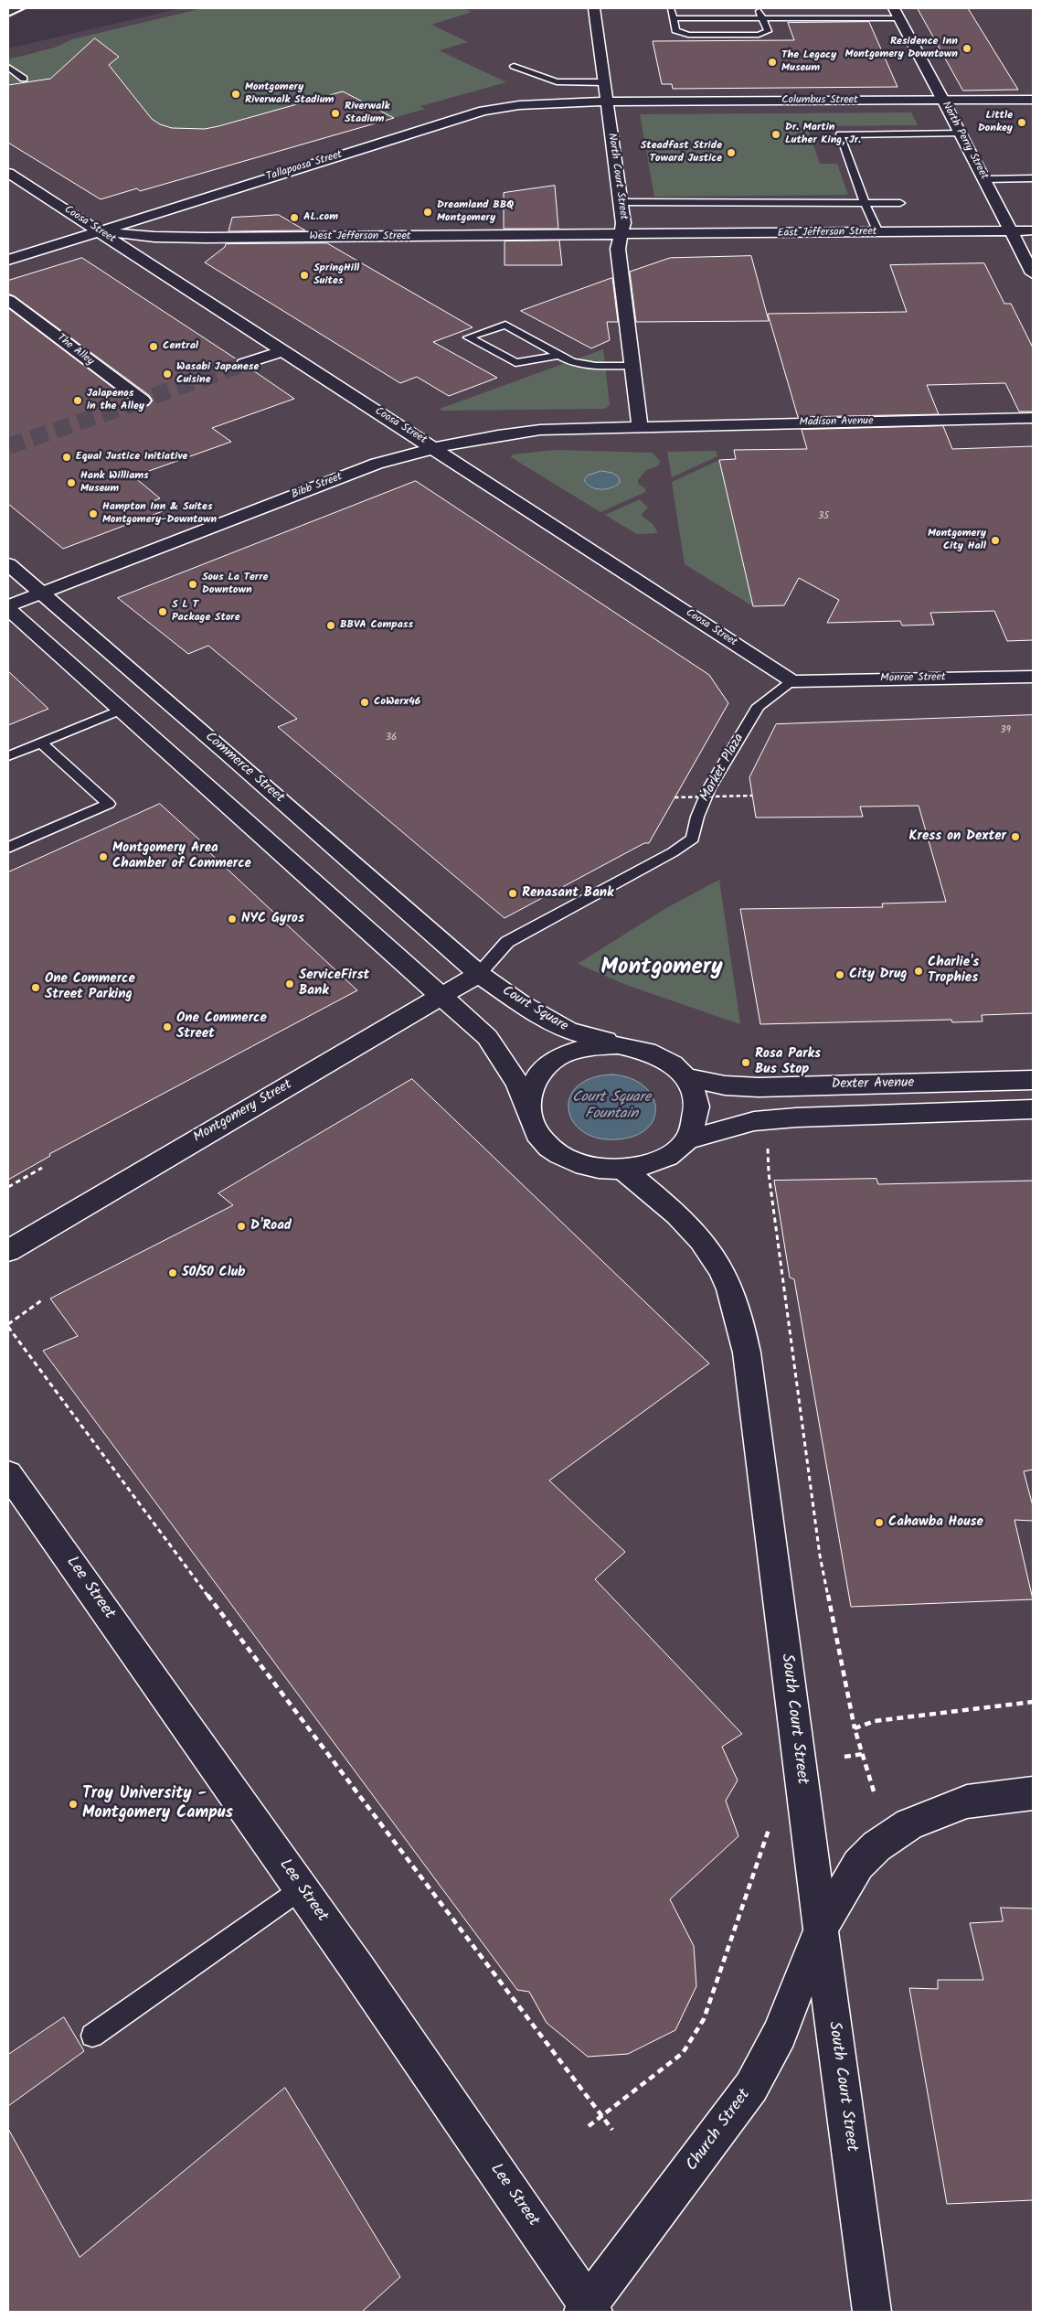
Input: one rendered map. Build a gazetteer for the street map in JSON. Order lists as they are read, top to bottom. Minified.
{"streets":{"street":["Columbus Street","North Perry Street","Tallapoosa Street","North Court Street","Coosa Street","East Jefferson Street","West Jefferson Street","The Alley","Madison Avenue","Bibb Street","Monroe Street","Commerce Street","Court Square","Dexter Avenue","Montgomery Street","Lee Street","South Court Street","Church Street"],"lane":["Market Plaza"]},"crossings":[["Columbus Street","North Perry Street"],["Columbus Street","Tallapoosa Street"],["Columbus Street","North Court Street"],["North Perry Street","East Jefferson Street"],["Tallapoosa Street","North Court Street"],["Tallapoosa Street","Coosa Street"],["Tallapoosa Street","West Jefferson Street"],["North Court Street","East Jefferson Street"],["North Court Street","West Jefferson Street"],["North Court Street","Madison Avenue"],["North Court Street","Bibb Street"],["Coosa Street","West Jefferson Street"],["Coosa Street","Bibb Street"],["Coosa Street","Monroe Street"],["Coosa Street","Market Plaza"],["East Jefferson Street","West Jefferson Street"],["Madison Avenue","Bibb Street"],["Bibb Street","Commerce Street"],["Monroe Street","Market Plaza"],["Commerce Street","Market Plaza"],["Commerce Street","Court Square"],["Commerce Street","Montgomery Street"],["Market Plaza","Court Square"],["Market Plaza","Montgomery Street"],["Court Square","Dexter Avenue"],["Court Square","Montgomery Street"],["Court Square","South Court Street"],["Dexter Avenue","South Court Street"],["Lee Street","Church Street"],["South Court Street","Church Street"]],"districts":["Montgomery"],"water":["Court Square Fountain"],"places":["Residence Inn Montgomery Downtown","The Legacy Museum","Montgomery Riverwalk Stadium","Riverwalk Stadium","Little Donkey","Dr. Martin Luther King, Jr.","Steadfast Stride Toward Justice","Dreamland BBQ Montgomery","AL.com","SpringHill Suites","Central","Wasabi Japanese Cuisine","Jalapenos in the Alley","Equal Justice Initiative","Hank Williams Museum","Hampton Inn & Suites Montgomery-Downtown","Montgomery City Hall","Sous La Terre Downtown","S L T Package Store","BBVA Compass","CoWerx46","Kress on Dexter","Montgomery Area Chamber of Commerce","Renasant Bank","NYC Gyros","Charlie's Trophies","City Drug","ServiceFirst Bank","One Commerce Street Parking","One Commerce Street","Rosa Parks Bus Stop","D'Road","50/50 Club","Cahawba House","Troy University - Montgomery Campus"],"house_numbers":["35","39","36"]}
